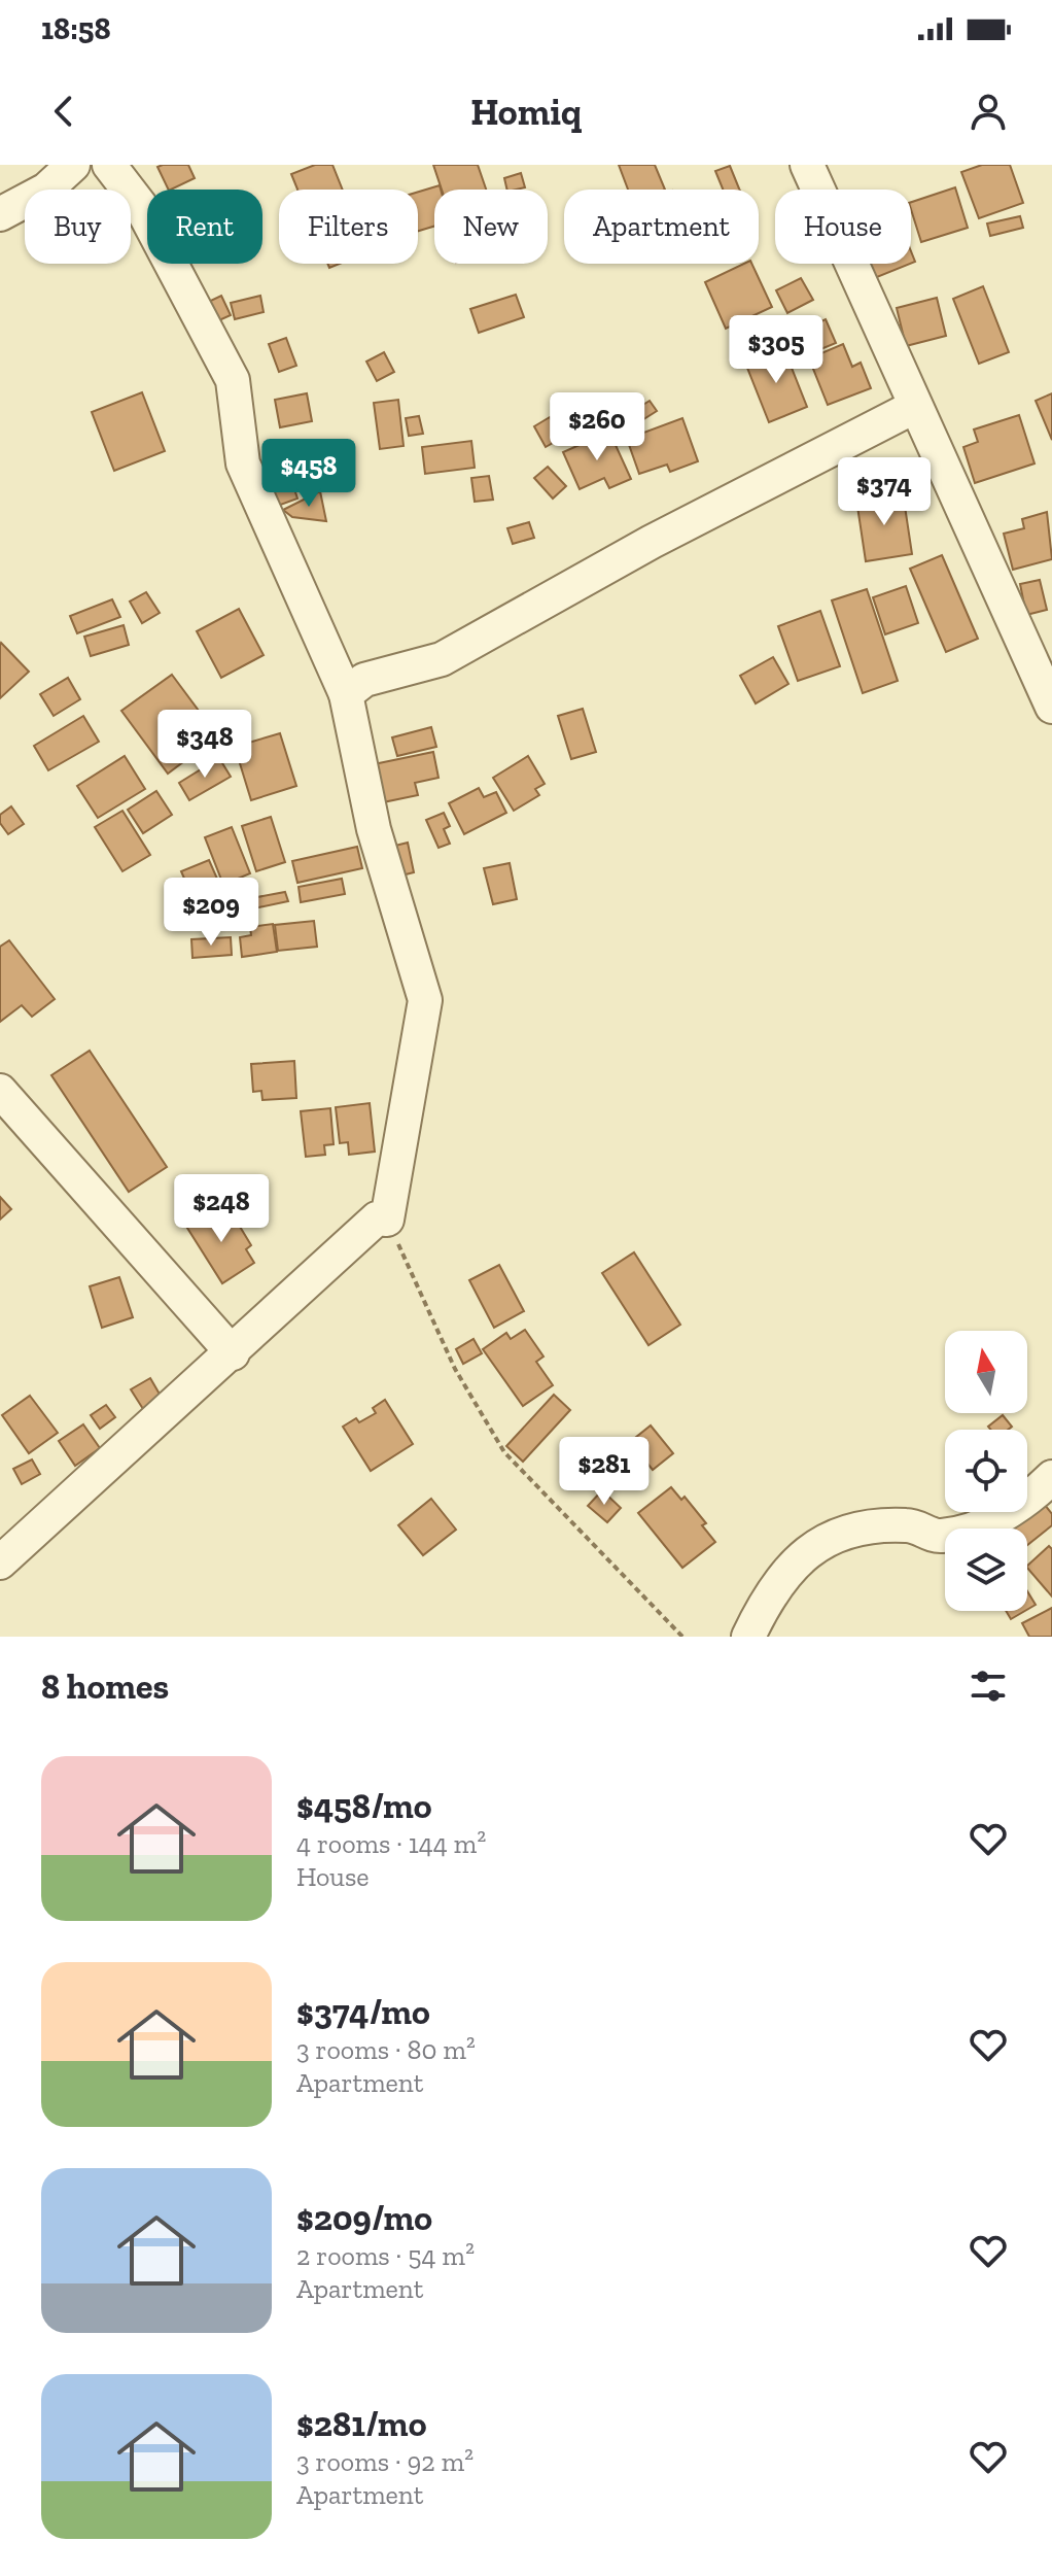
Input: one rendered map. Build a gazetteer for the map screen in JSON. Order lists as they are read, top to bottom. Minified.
{"north":"top","page":{"status":"18:58","header":"Homiq","chip":["Buy","Rent","Filters","New","Apartment","House"],"price":["$305","$260","$458","$374","$348","$209","$248","$281"],"heading":"8 homes","list":[{"name":"$458/mo","note":"4 rooms · 144 m² · House"},{"name":"$374/mo","note":"3 rooms · 80 m² · Apartment"},{"name":"$209/mo","note":"2 rooms · 54 m² · Apartment"},{"name":"$281/mo","note":"3 rooms · 92 m² · Apartment"}]}}
